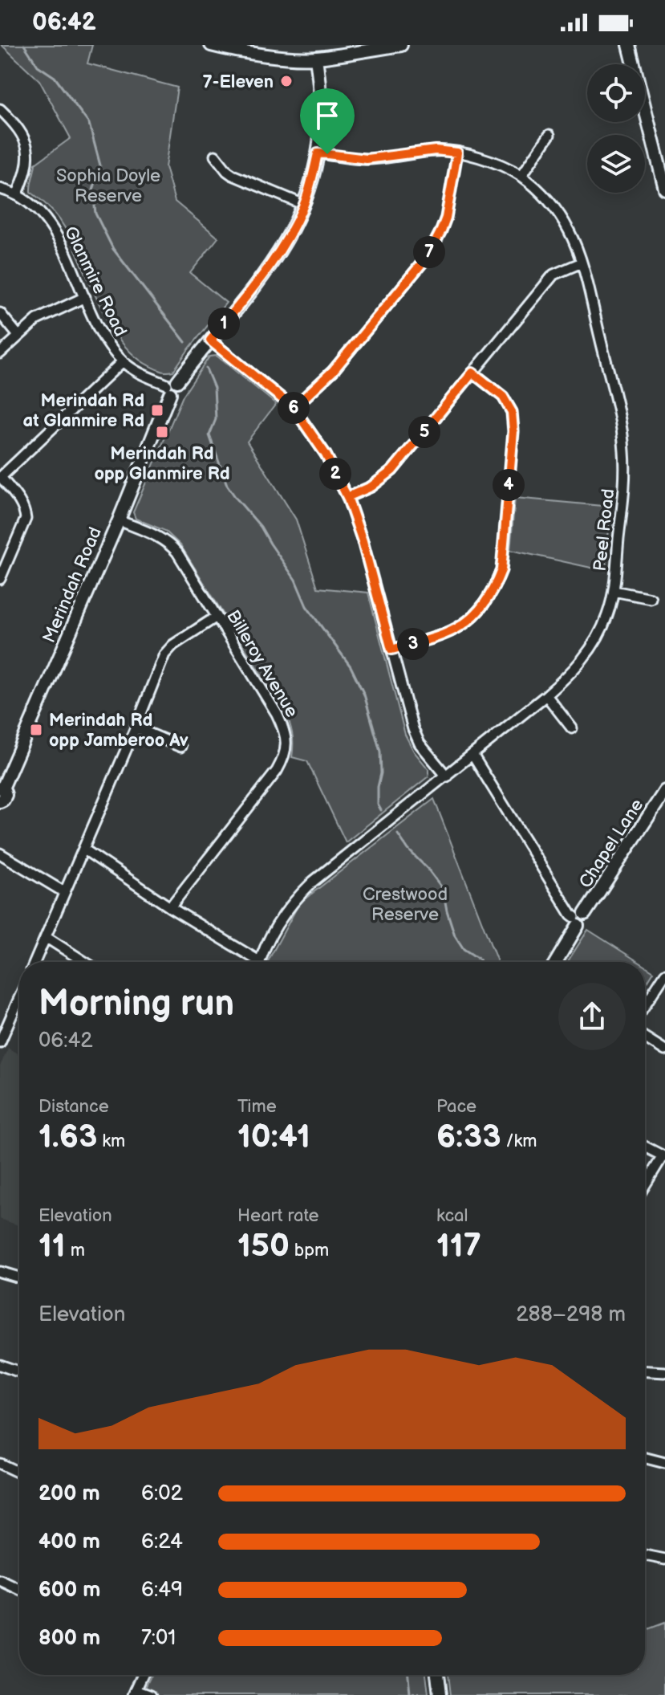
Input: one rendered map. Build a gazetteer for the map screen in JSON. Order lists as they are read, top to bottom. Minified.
{"streets":{"main road":["Merindah Road","Chapel Lane"],"street":["Glanmire Road","Peel Road","Billeroy Avenue"]},"crossings":[["Glanmire Road","Merindah Road"],["Peel Road","Merindah Road"],["Merindah Road","Billeroy Avenue"]],"parks":["Sophia Doyle Reserve","Crestwood Reserve"],"places":{"other":["7-Eleven"],"transit":["Merindah Rd at Glanmire Rd","Merindah Rd opp Glanmire Rd","Merindah Rd opp Jamberoo Av"]},"page":{"status":"06:42","pins":["7","1","6","5","2","4","3"],"heading":["Morning run","06:42"],"stats":[["Distance","1.63 km"],["Time","10:41"],["Pace","6:33 /km"],["Elevation","11 m"],["Heart rate","150 bpm"],["kcal","117"]],"chart":["Elevation","288–298 m"],"list":[{"name":"200 m","note":"6:02"},{"name":"400 m","note":"6:24"},{"name":"600 m","note":"6:49"},{"name":"800 m","note":"7:01"}]}}
